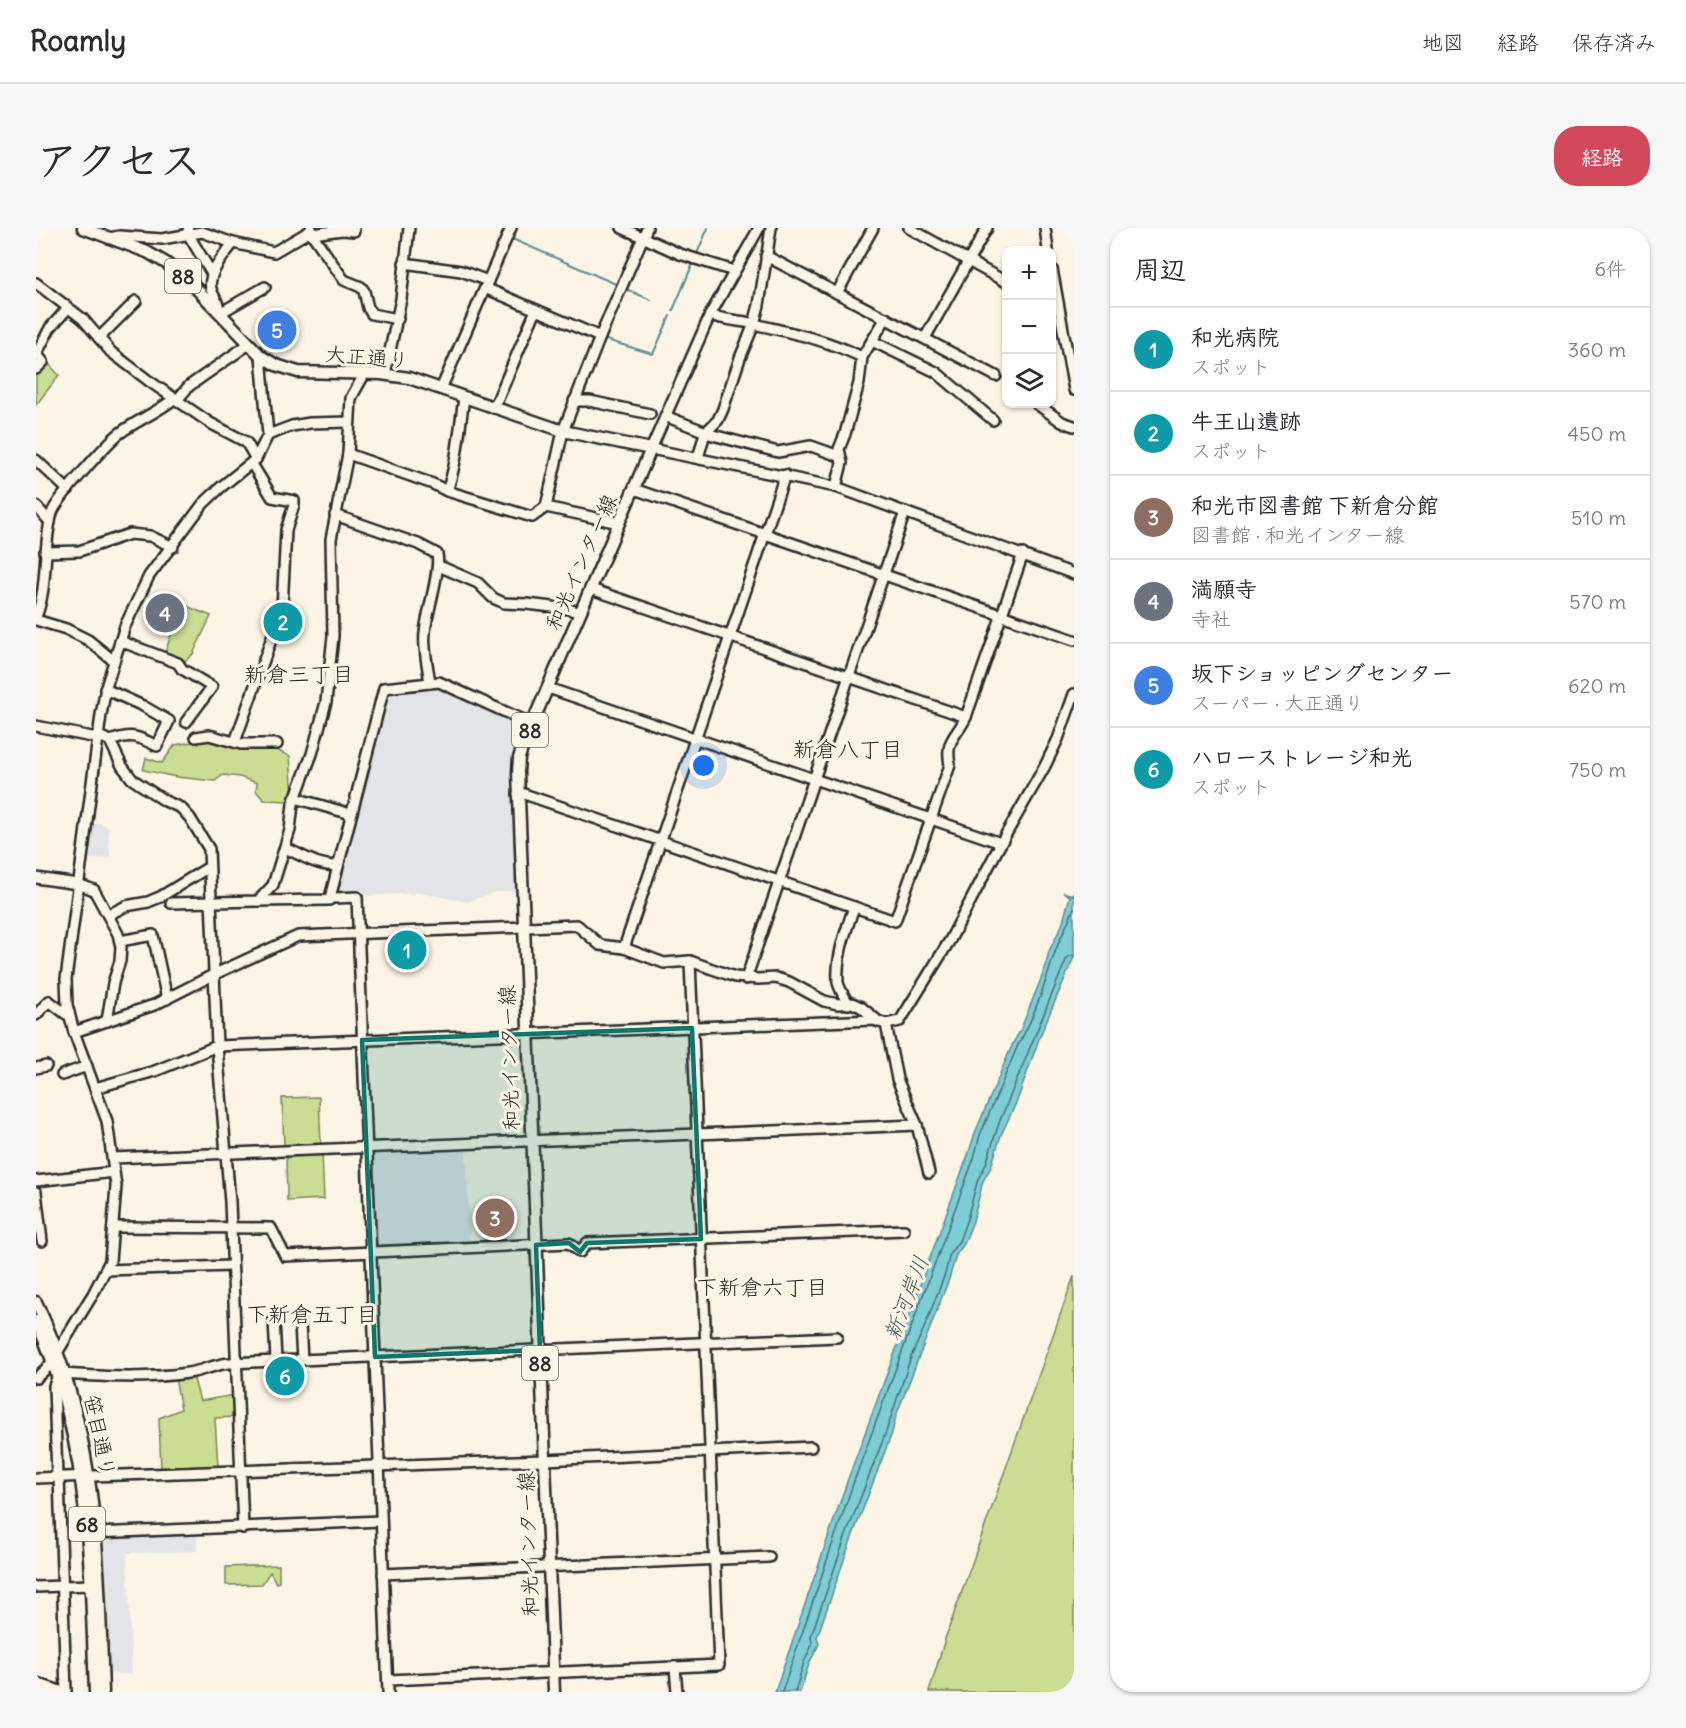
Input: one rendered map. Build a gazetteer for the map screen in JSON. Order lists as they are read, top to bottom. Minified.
{"streets":{"main road":["88","大正通り","和光インター線","笹目通り","68"]},"crossings":[["大正通り","和光インター線"]],"districts":["新倉三丁目","新倉八丁目","下新倉六丁目","下新倉五丁目"],"water":["新河岸川"],"page":{"header":"Roamly","nav":["地図","経路","保存済み"],"title":"アクセス","buttons":"経路","heading":["周辺","6件"],"map_buttons":["+","−"],"list":[{"mark":"1","name":"和光病院","note":"スポット","value":"360 m"},{"mark":"2","name":"牛王山遺跡","note":"スポット","value":"450 m"},{"mark":"3","name":"和光市図書館 下新倉分館","note":"図書館 · 和光インター線","value":"510 m"},{"mark":"4","name":"満願寺","note":"寺社","value":"570 m"},{"mark":"5","name":"坂下ショッピングセンター","note":"スーパー · 大正通り","value":"620 m"},{"mark":"6","name":"ハローストレージ和光","note":"スポット","value":"750 m"}],"pins":["5","4","2","1","3","6"]}}
